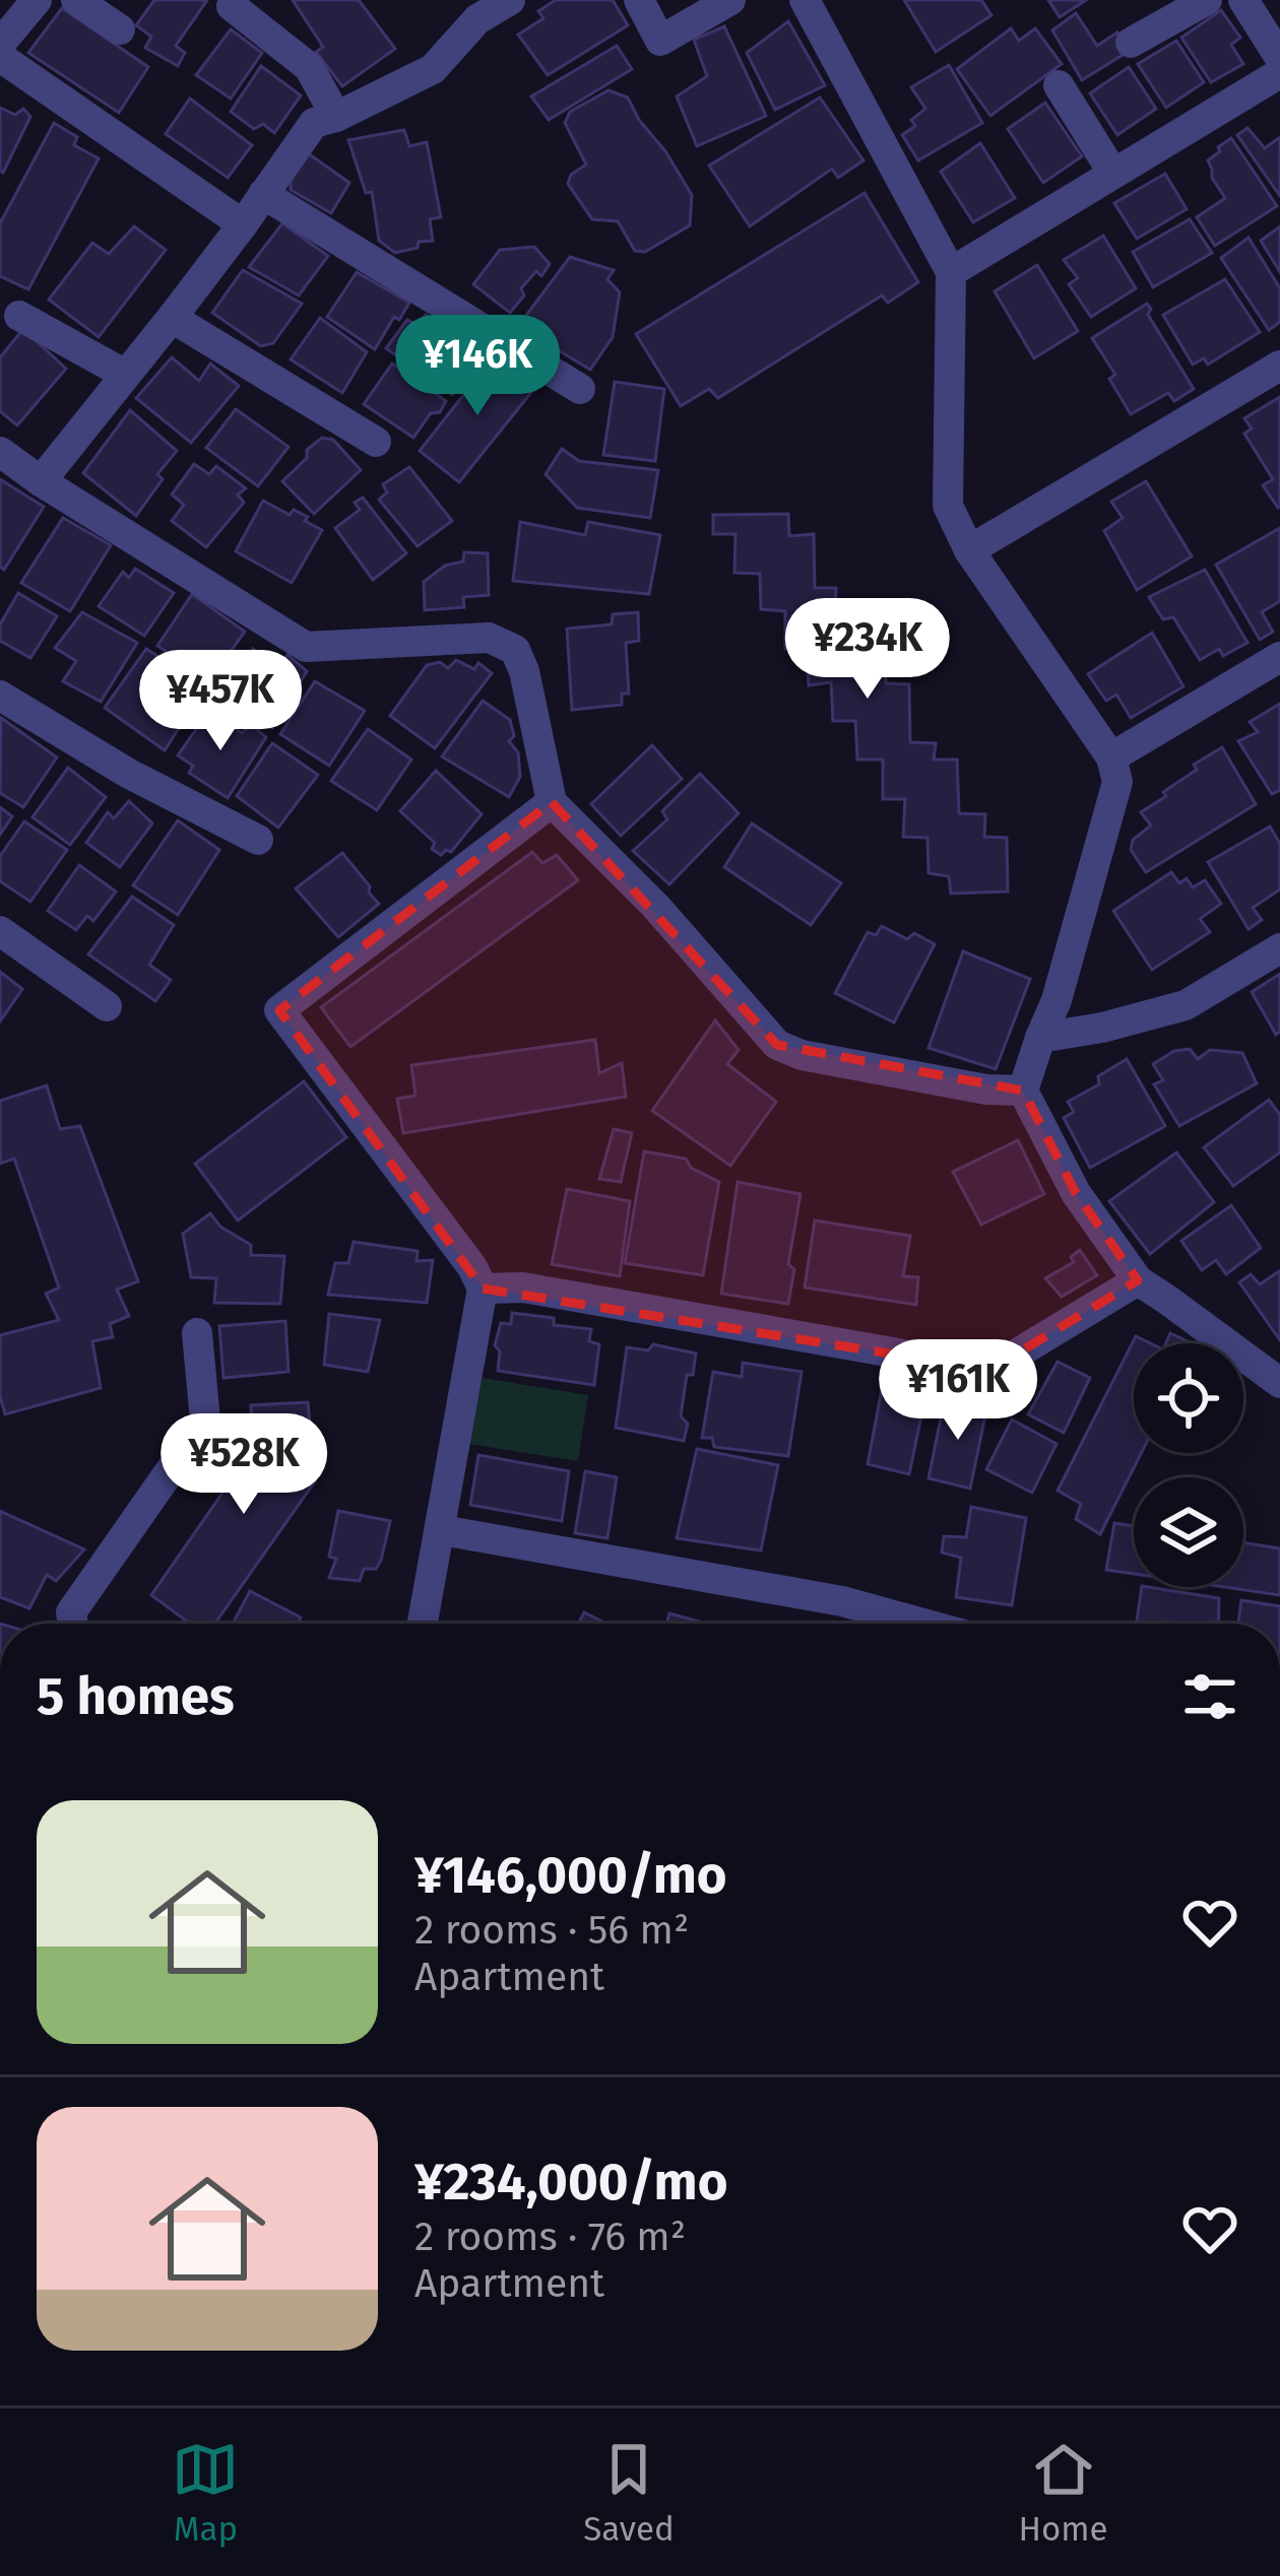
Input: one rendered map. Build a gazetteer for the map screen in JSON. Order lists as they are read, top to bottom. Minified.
{"page":{"price":["¥146K","¥234K","¥457K","¥161K","¥528K"],"heading":"5 homes","list":[{"name":"¥146,000/mo","note":"2 rooms · 56 m² · Apartment"},{"name":"¥234,000/mo","note":"2 rooms · 76 m² · Apartment"}],"tabs":["Map","Saved","Home"]}}
